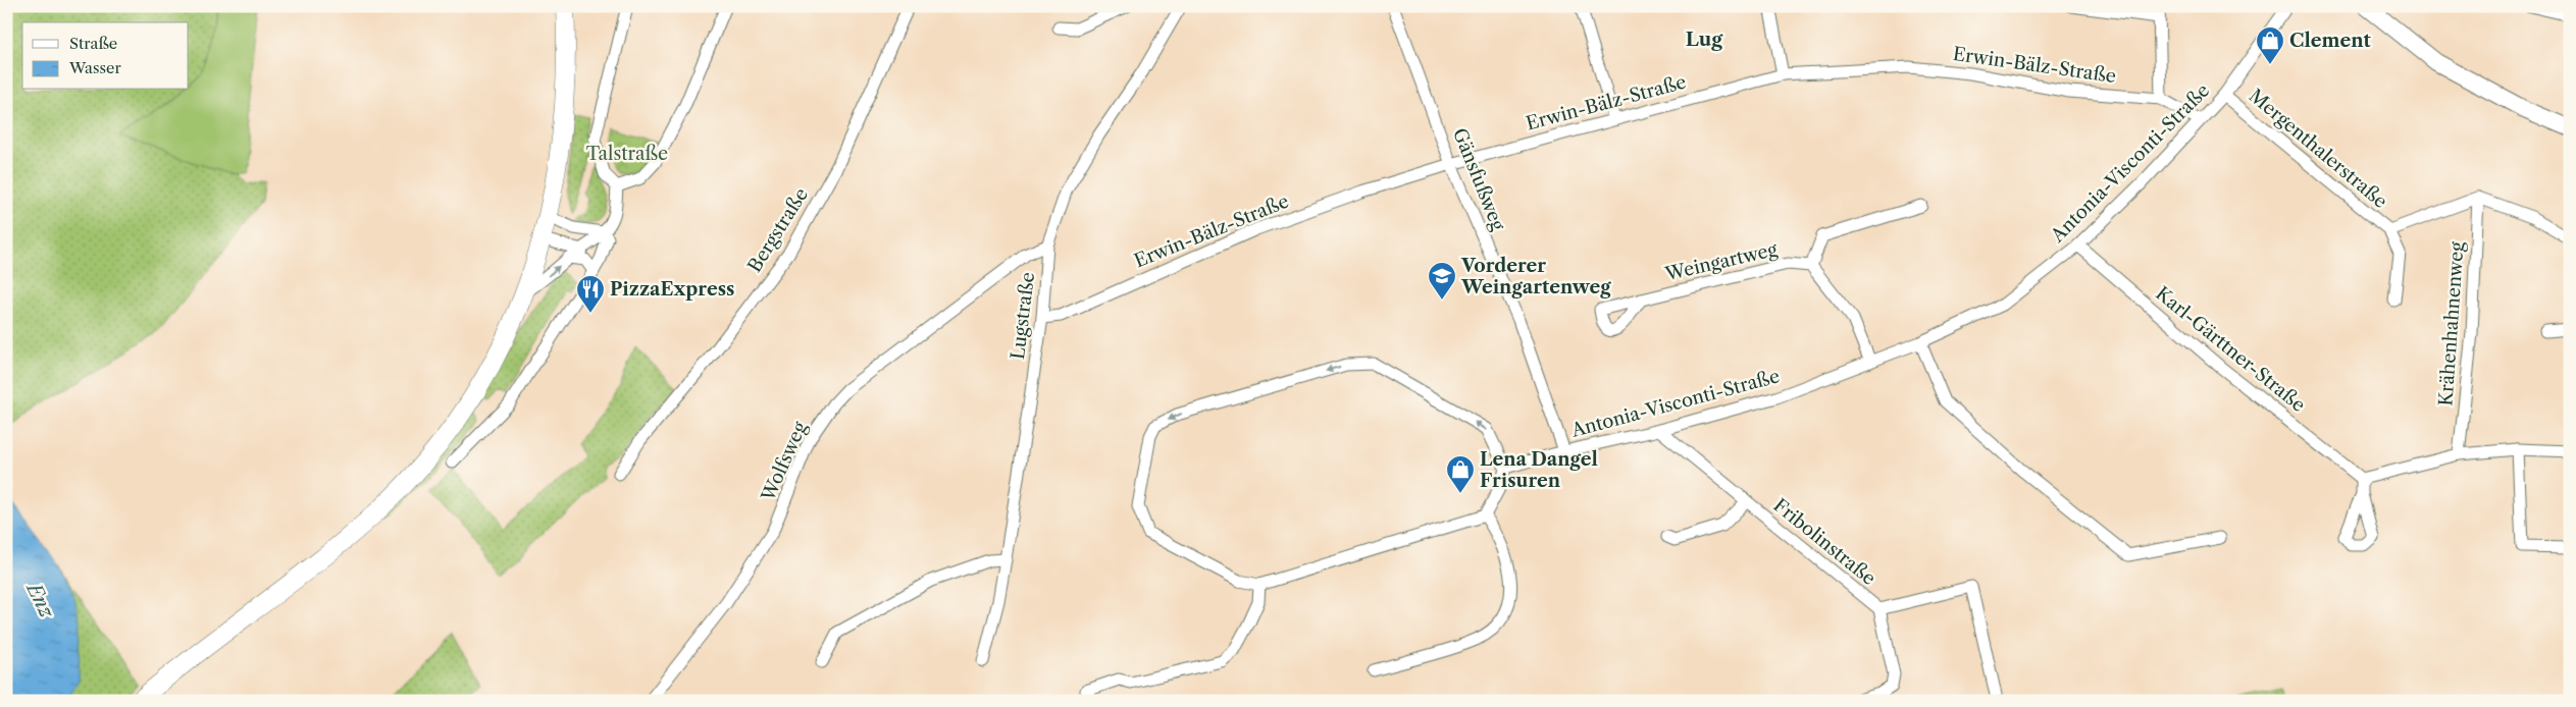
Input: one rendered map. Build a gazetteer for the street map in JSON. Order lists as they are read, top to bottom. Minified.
{"streets":{"street":["Erwin-Bälz-Straße","Mergenthalerstraße","Antonia-Visconti-Straße","Gänsfußweg","Bergstraße","Weingartweg","Lugstraße","Krähenhahnenweg","Karl-Gärttner-Straße","Wolfsweg","Fribolinstraße"]},"crossings":[["Erwin-Bälz-Straße","Antonia-Visconti-Straße"],["Erwin-Bälz-Straße","Gänsfußweg"],["Erwin-Bälz-Straße","Lugstraße"],["Mergenthalerstraße","Antonia-Visconti-Straße"],["Mergenthalerstraße","Krähenhahnenweg"],["Antonia-Visconti-Straße","Gänsfußweg"],["Antonia-Visconti-Straße","Karl-Gärttner-Straße"],["Antonia-Visconti-Straße","Fribolinstraße"],["Lugstraße","Wolfsweg"]],"districts":["Lug"],"water":["Enz"],"parks":["Talstraße"],"places":{"shop":["Clement","Lena Dangel Frisuren"],"school or university":["Vorderer Weingartenweg"],"restaurant":["PizzaExpress"]},"legend":["Straße","Wasser"]}
